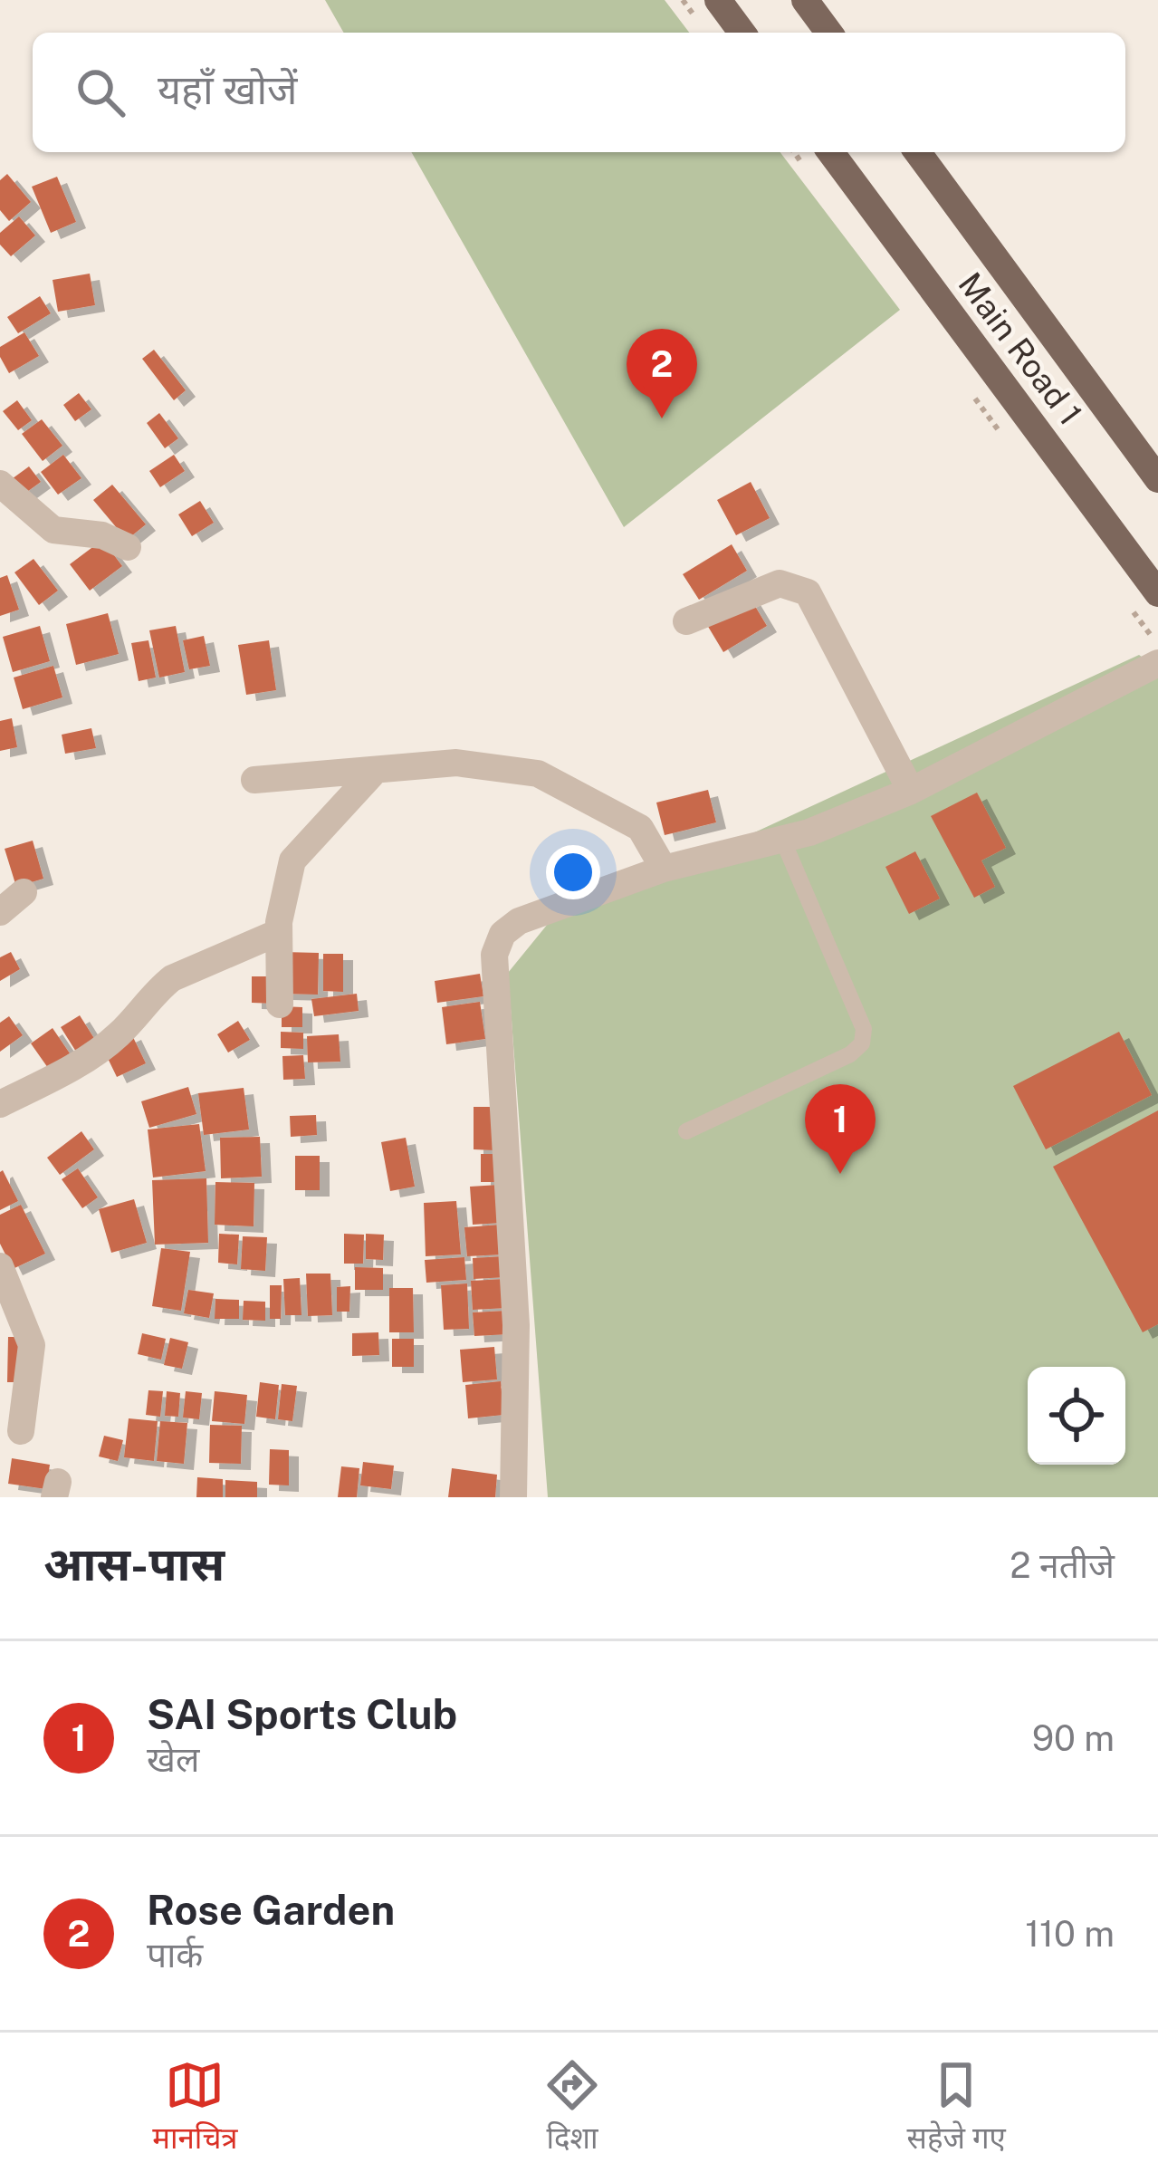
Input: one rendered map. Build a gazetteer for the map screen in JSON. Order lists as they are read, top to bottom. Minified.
{"streets":{"main road":["Main Road 1"]},"page":{"search":"यहाँ खोजें","pins":["2","1"],"heading":["आस-पास","2 नतीजे"],"list":[{"mark":"1","name":"SAI Sports Club","note":"खेल","value":"90 m"},{"mark":"2","name":"Rose Garden","note":"पार्क","value":"110 m"}],"nav":["मानचित्र","दिशा","सहेजे गए"]}}
